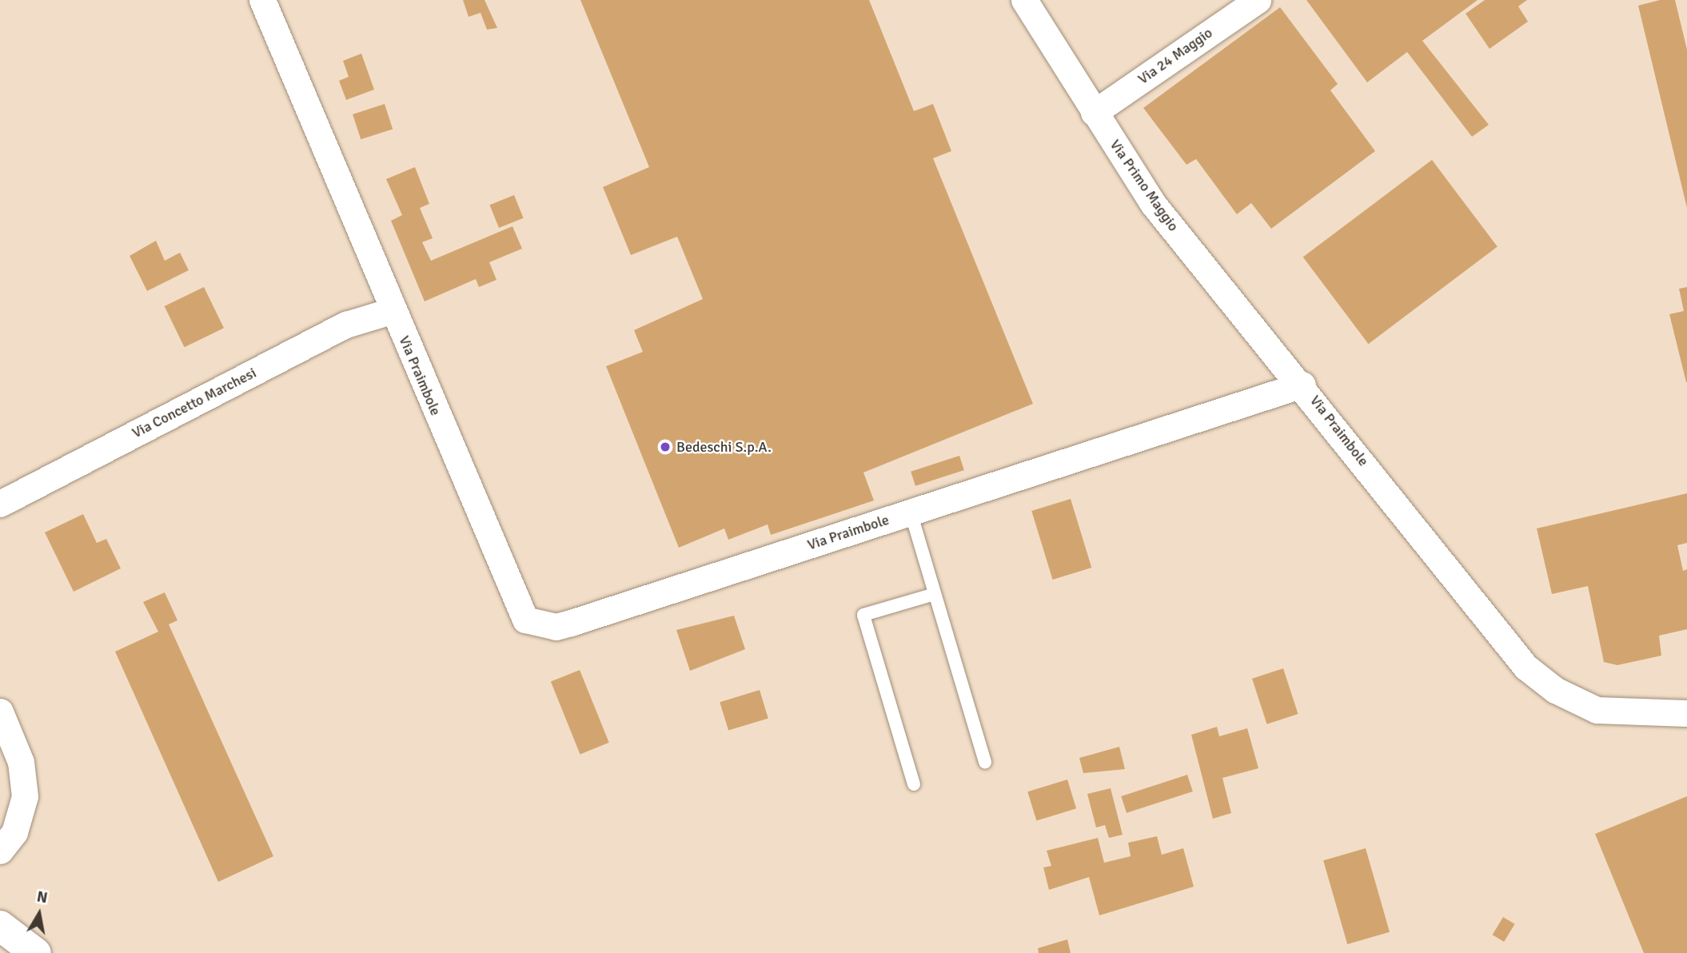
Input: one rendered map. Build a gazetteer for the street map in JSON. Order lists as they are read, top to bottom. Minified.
{"streets":{"street":["Via 24 Maggio","Via Primo Maggio","Via Praimbole","Via Concetto Marchesi"]},"crossings":[["Via 24 Maggio","Via Primo Maggio"],["Via Primo Maggio","Via Praimbole"],["Via Praimbole","Via Concetto Marchesi"]],"places":["Bedeschi S.p.A."],"north":"top"}
